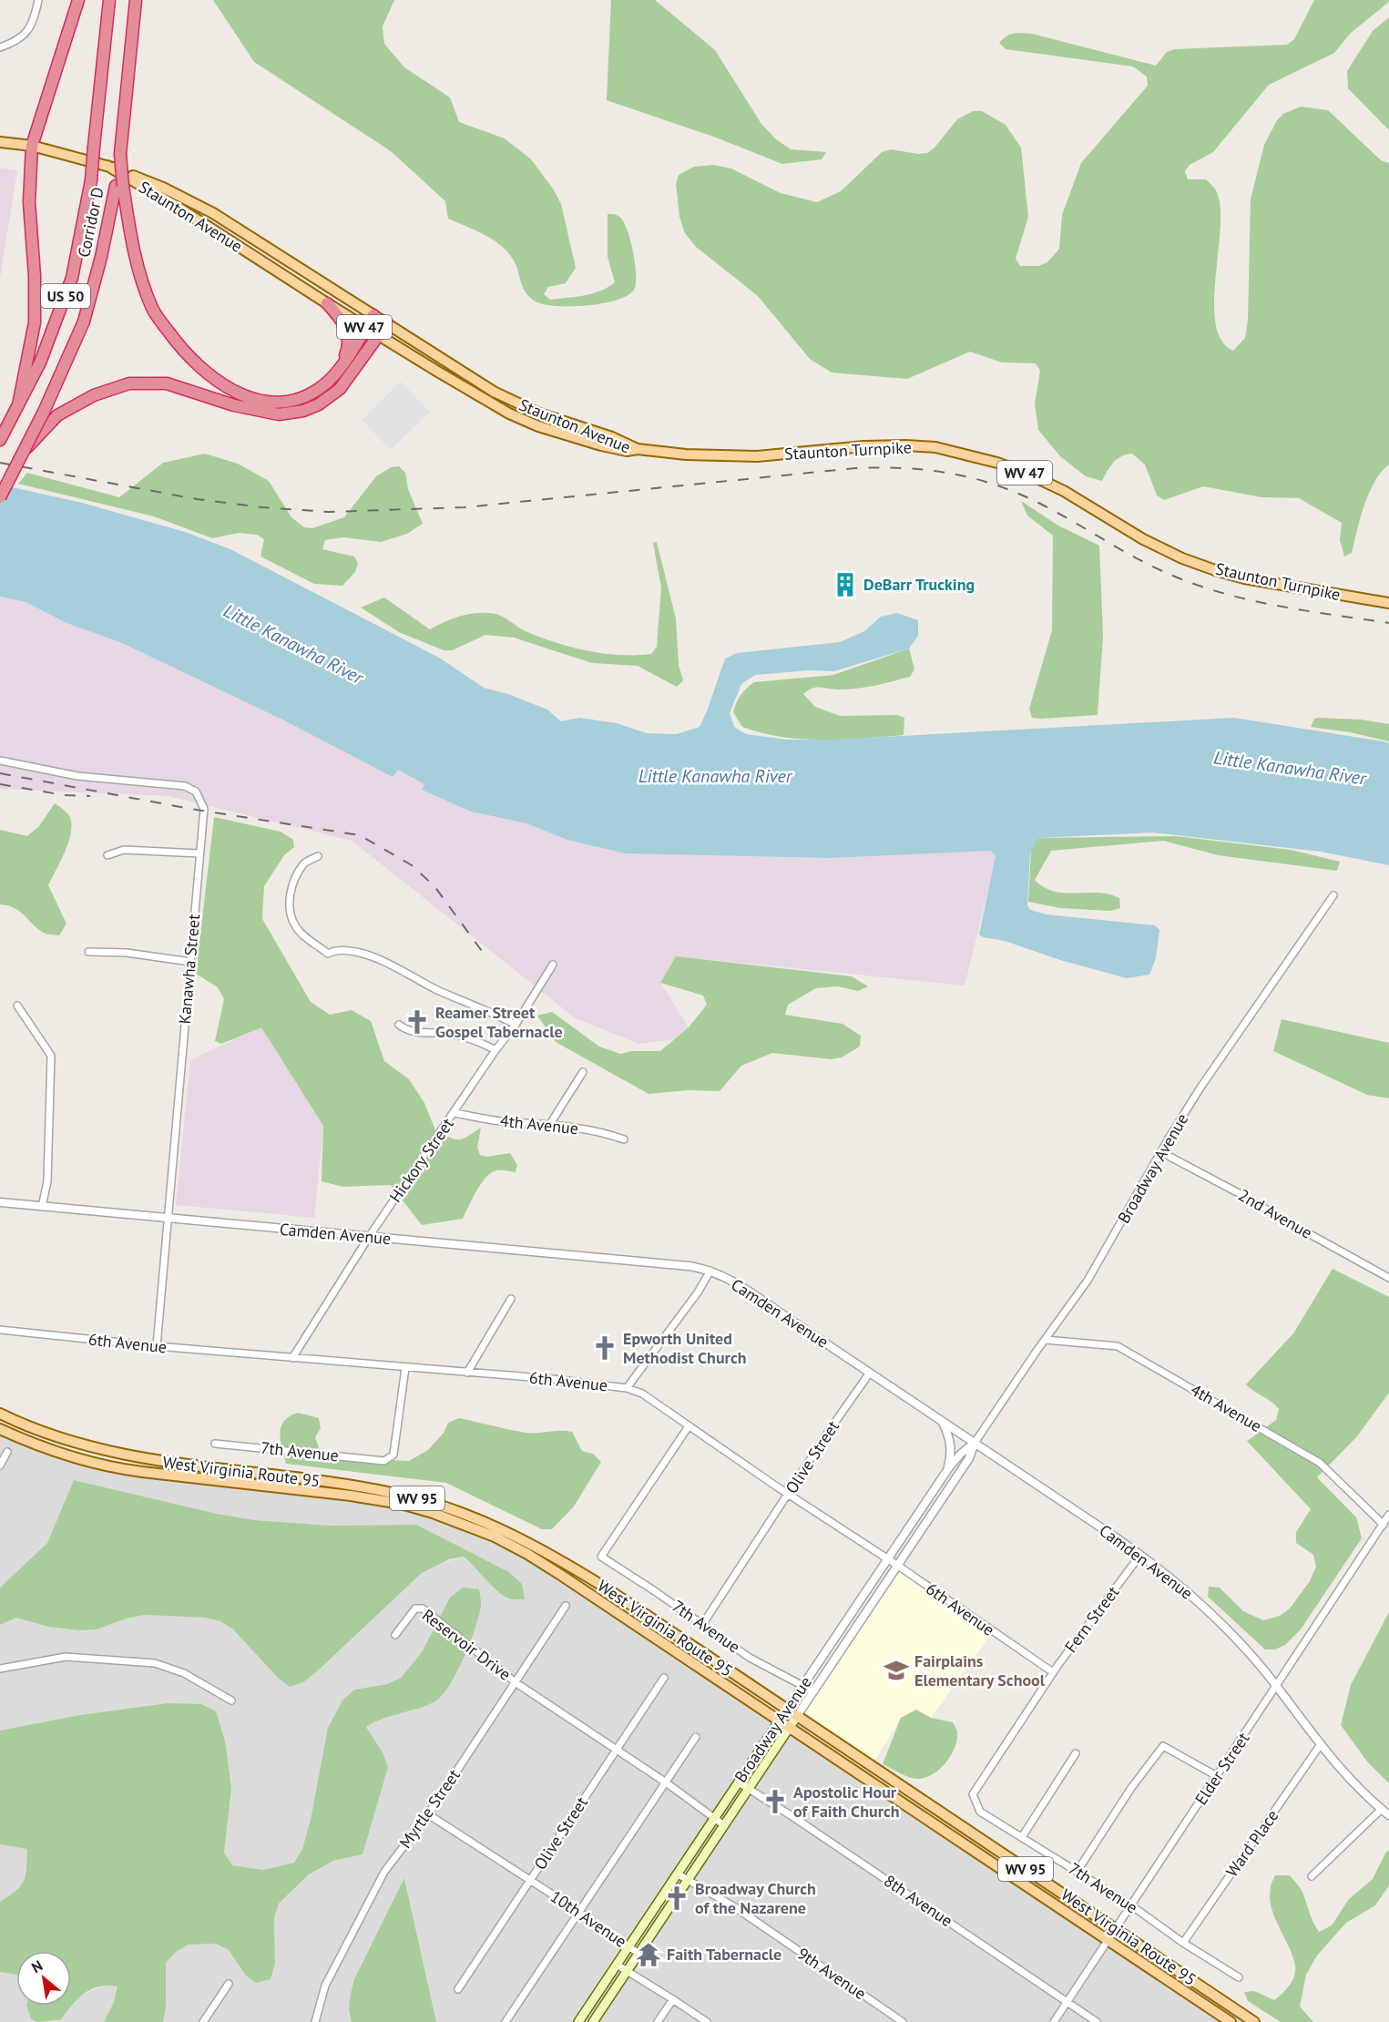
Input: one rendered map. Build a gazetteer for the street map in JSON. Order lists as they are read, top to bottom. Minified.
{"streets":{"highway":["Corridor D","US 50"],"main road":["Staunton Avenue","WV 47","Staunton Turnpike","Broadway Avenue","West Virginia Route 95","WV 95"],"street":["Kanawha Street","4th Avenue","Hickory Street","2nd Avenue","Camden Avenue","6th Avenue","7th Avenue","Olive Street","Fern Street","Reservoir Drive","Elder Street","Myrtle Street","Ward Place","8th Avenue","10th Avenue","9th Avenue"]},"crossings":[["Staunton Avenue","Staunton Turnpike"],["Kanawha Street","Camden Avenue"],["Kanawha Street","6th Avenue"],["4th Avenue","Hickory Street"],["4th Avenue","Broadway Avenue"],["4th Avenue","Elder Street"],["Hickory Street","Camden Avenue"],["Hickory Street","6th Avenue"],["Broadway Avenue","2nd Avenue"],["Broadway Avenue","Camden Avenue"],["Broadway Avenue","6th Avenue"],["Broadway Avenue","7th Avenue"],["Broadway Avenue","West Virginia Route 95"],["Broadway Avenue","8th Avenue"],["Broadway Avenue","10th Avenue"],["Broadway Avenue","9th Avenue"],["Camden Avenue","Olive Street"],["Camden Avenue","Fern Street"],["Camden Avenue","Elder Street"],["Camden Avenue","Ward Place"],["6th Avenue","7th Avenue"],["6th Avenue","Olive Street"],["6th Avenue","Fern Street"],["7th Avenue","Olive Street"],["7th Avenue","Fern Street"],["7th Avenue","Elder Street"],["7th Avenue","Ward Place"],["Olive Street","10th Avenue"],["West Virginia Route 95","Elder Street"],["Reservoir Drive","Myrtle Street"],["Elder Street","8th Avenue"],["Myrtle Street","10th Avenue"]],"water":["Little Kanawha River"],"places":{"building":["DeBarr Trucking"],"church":["Reamer Street Gospel Tabernacle","Epworth United Methodist Church","Apostolic Hour of Faith Church","Broadway Church of the Nazarene"],"school or university":["Fairplains Elementary School"],"temple":["Faith Tabernacle"]},"north":"top left"}
